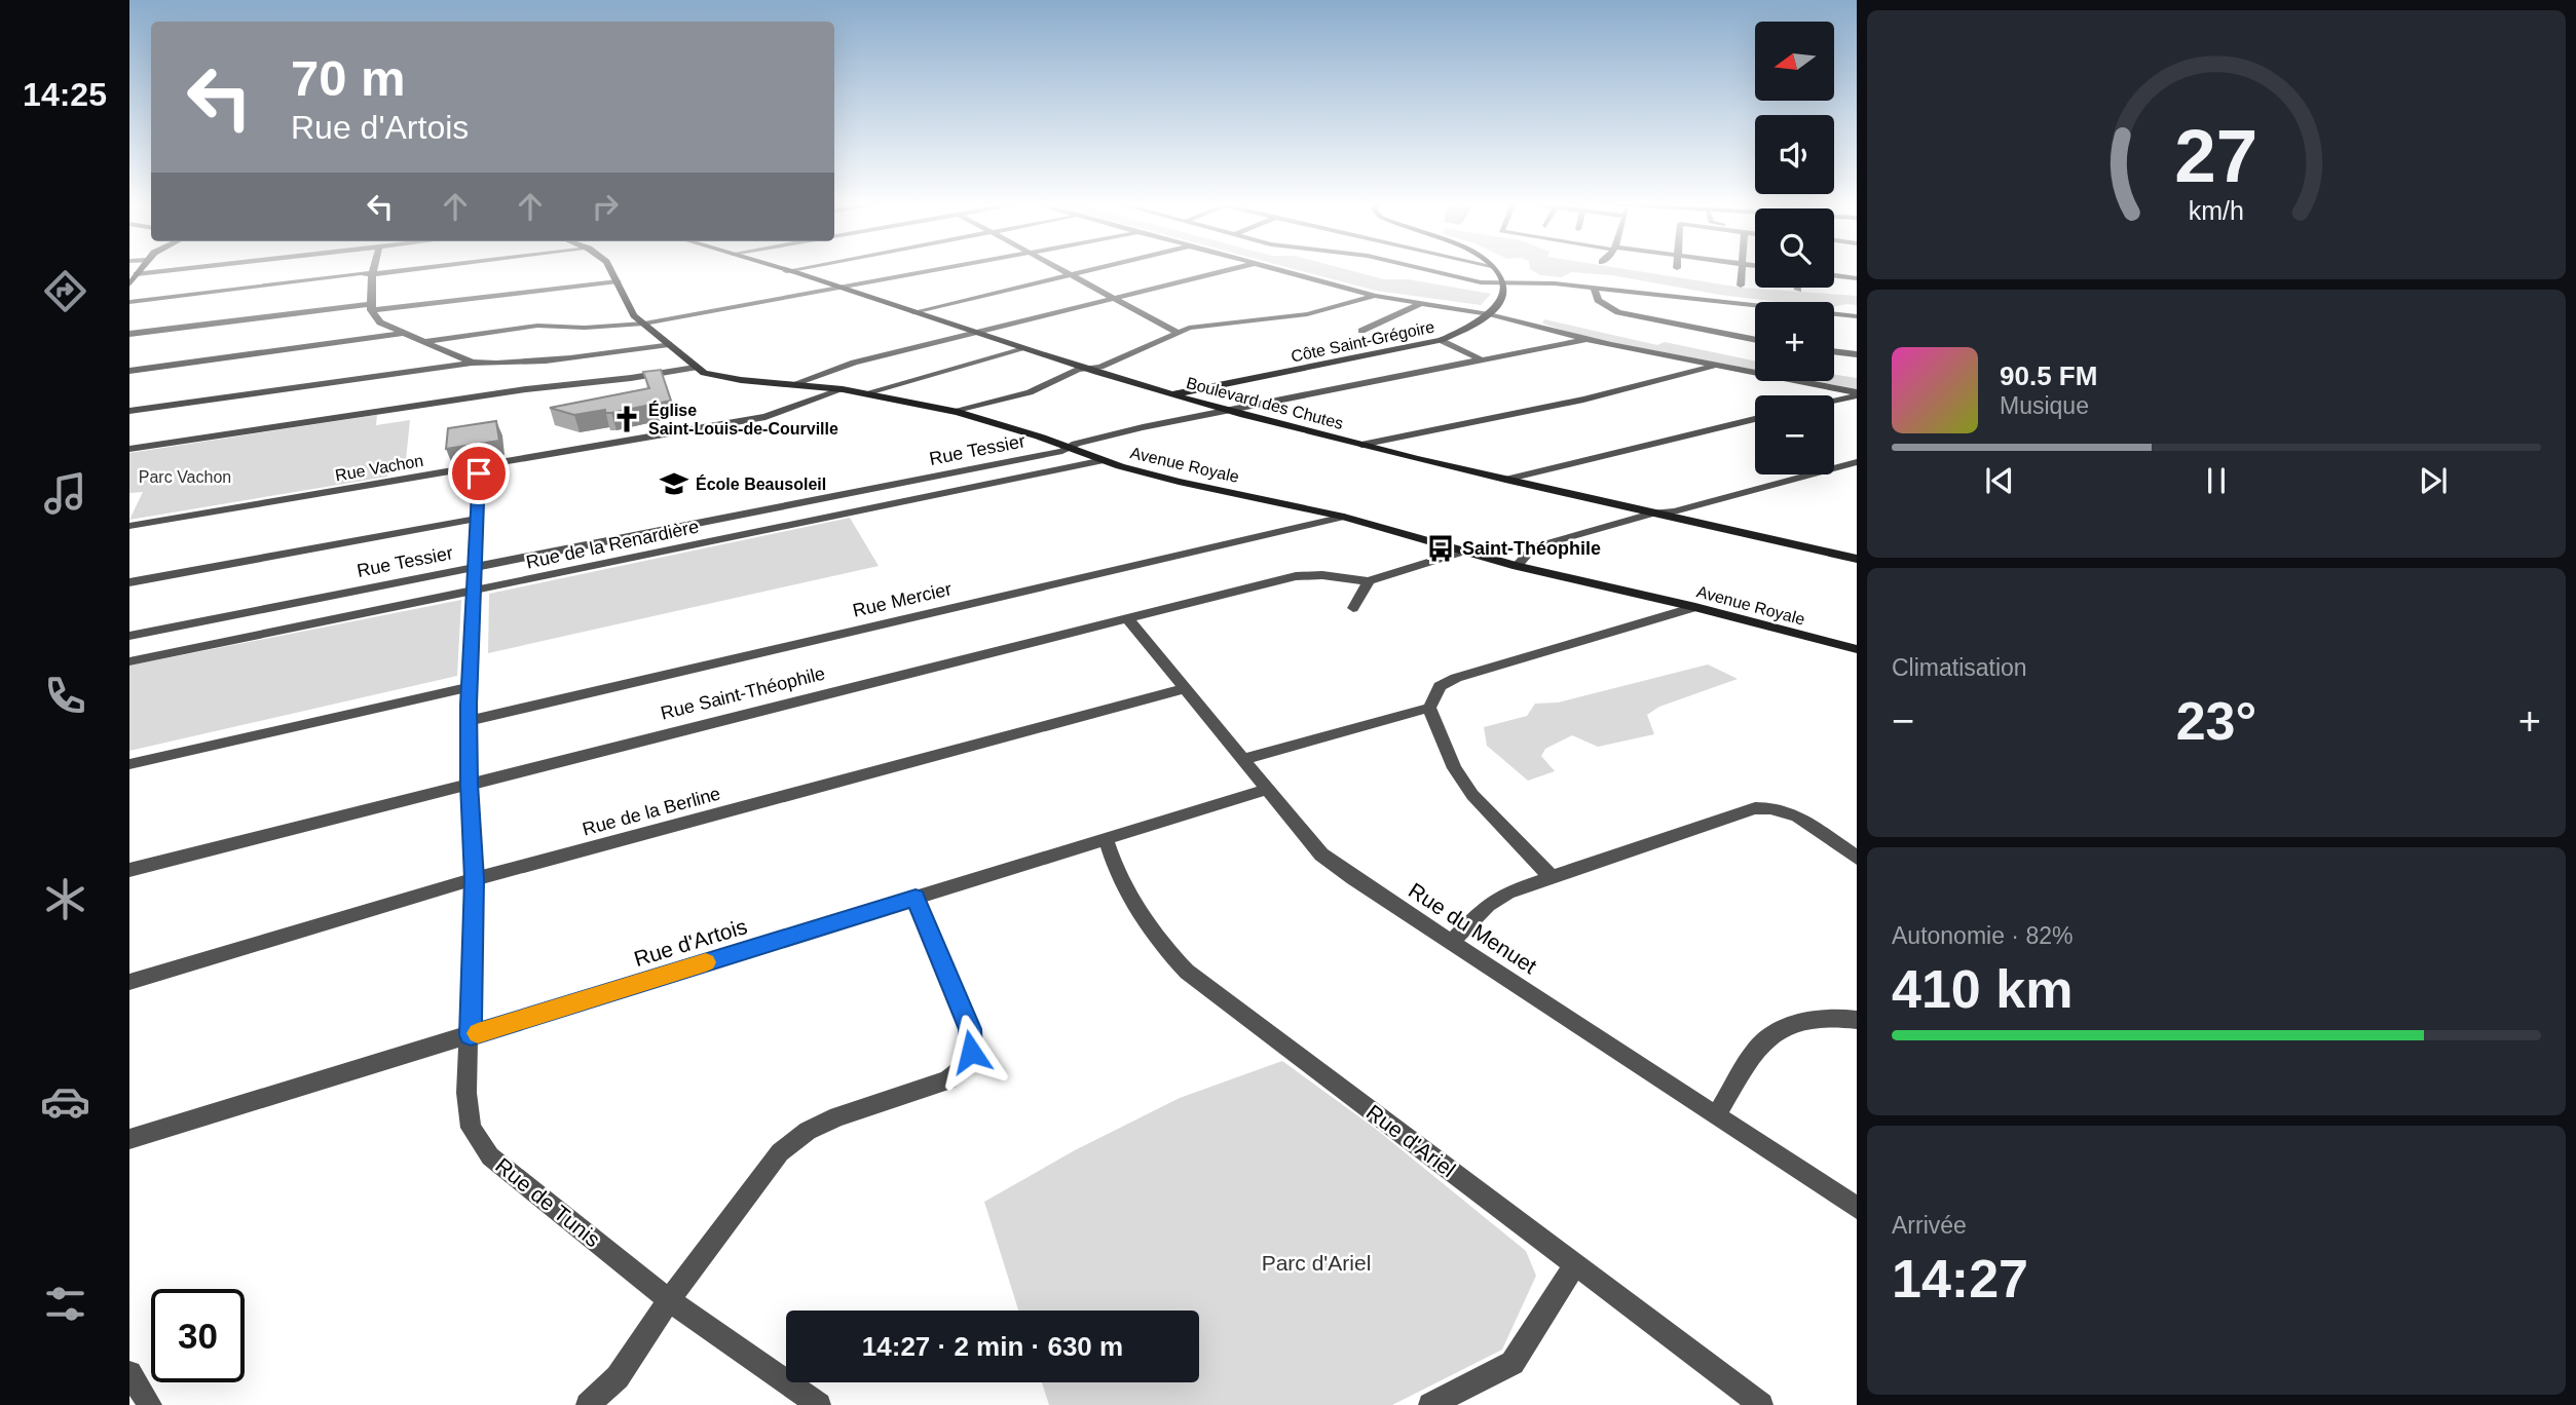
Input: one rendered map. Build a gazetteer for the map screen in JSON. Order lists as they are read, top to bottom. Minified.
{"streets":{"street":["Côte Saint-Grégoire","Boulevard des Chutes","Rue Tessier","Avenue Royale","Rue Vachon","Rue de la Renardière","Rue Mercier","Rue Saint-Théophile","Rue de la Berline","Rue du Menuet","Rue d'Artois","Rue d'Ariel","Rue de Tunis"]},"crossings":[["Côte Saint-Grégoire","Boulevard des Chutes"],["Boulevard des Chutes","Rue Tessier"],["Rue Tessier","Avenue Royale"],["Rue Tessier","Rue de Tunis"],["Avenue Royale","Rue Vachon"],["Avenue Royale","Rue de la Renardière"],["Avenue Royale","Rue Mercier"],["Avenue Royale","Rue Saint-Théophile"],["Rue Vachon","Rue de Tunis"],["Rue de la Renardière","Rue de Tunis"],["Rue Mercier","Rue de Tunis"],["Rue Saint-Théophile","Rue du Menuet"],["Rue Saint-Théophile","Rue de Tunis"],["Rue de la Berline","Rue du Menuet"],["Rue de la Berline","Rue de Tunis"],["Rue du Menuet","Rue d'Artois"],["Rue d'Artois","Rue d'Ariel"],["Rue d'Artois","Rue de Tunis"]],"parks":["Parc Vachon","Parc d'Ariel"],"places":{"church":["Église Saint-Louis-de-Courville"],"school or university":["École Beausoleil"],"bus stop":["Saint-Théophile"]},"north":"left","page":{"tabs":"14:25","map_buttons":["+","−"],"turn":["70 m","Rue d'Artois"],"song":["90.5 FM","Musique"],"tile":["Climatisation",["Autonomie · 82%","410 km"],["Arrivée","14:27"]],"heat":["−","23°","+"],"limit":"30","trip":"14:27 · 2 min · 630 m","gauge":["27","km/h"]}}
